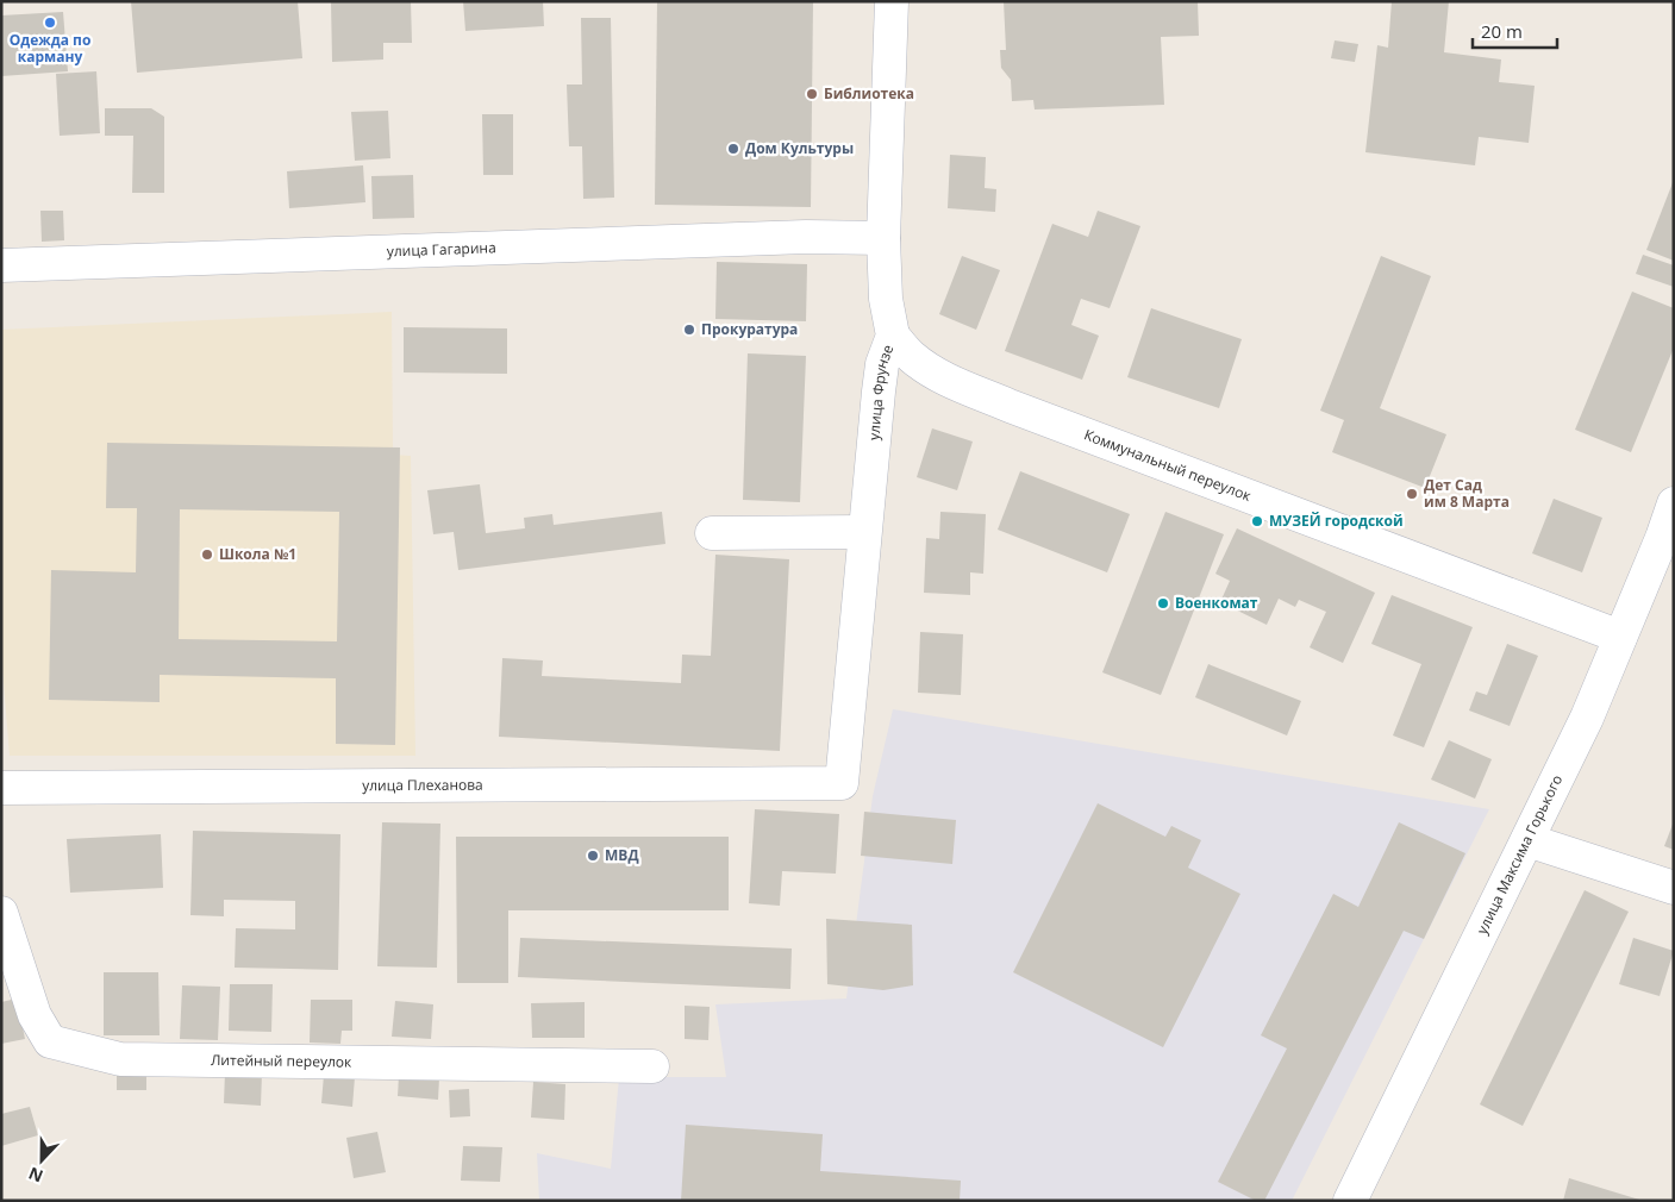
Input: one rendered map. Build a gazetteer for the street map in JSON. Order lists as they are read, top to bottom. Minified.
{"streets":{"street":["улица Гагарина","улица Фрунзе","Коммунальный переулок","улица Плеханова","улица Максима Горького","Литейный переулок"]},"crossings":[["улица Гагарина","улица Фрунзе"],["улица Фрунзе","Коммунальный переулок"],["улица Фрунзе","улица Плеханова"],["Коммунальный переулок","улица Максима Горького"]],"places":["Одежда по карману","Библиотека","Дом Культуры","Прокуратура","Дет Сад им 8 Марта","МУЗЕЙ городской","Школа №1","Военкомат","МВД"],"scale_bar":"20 m","north":"bottom"}
